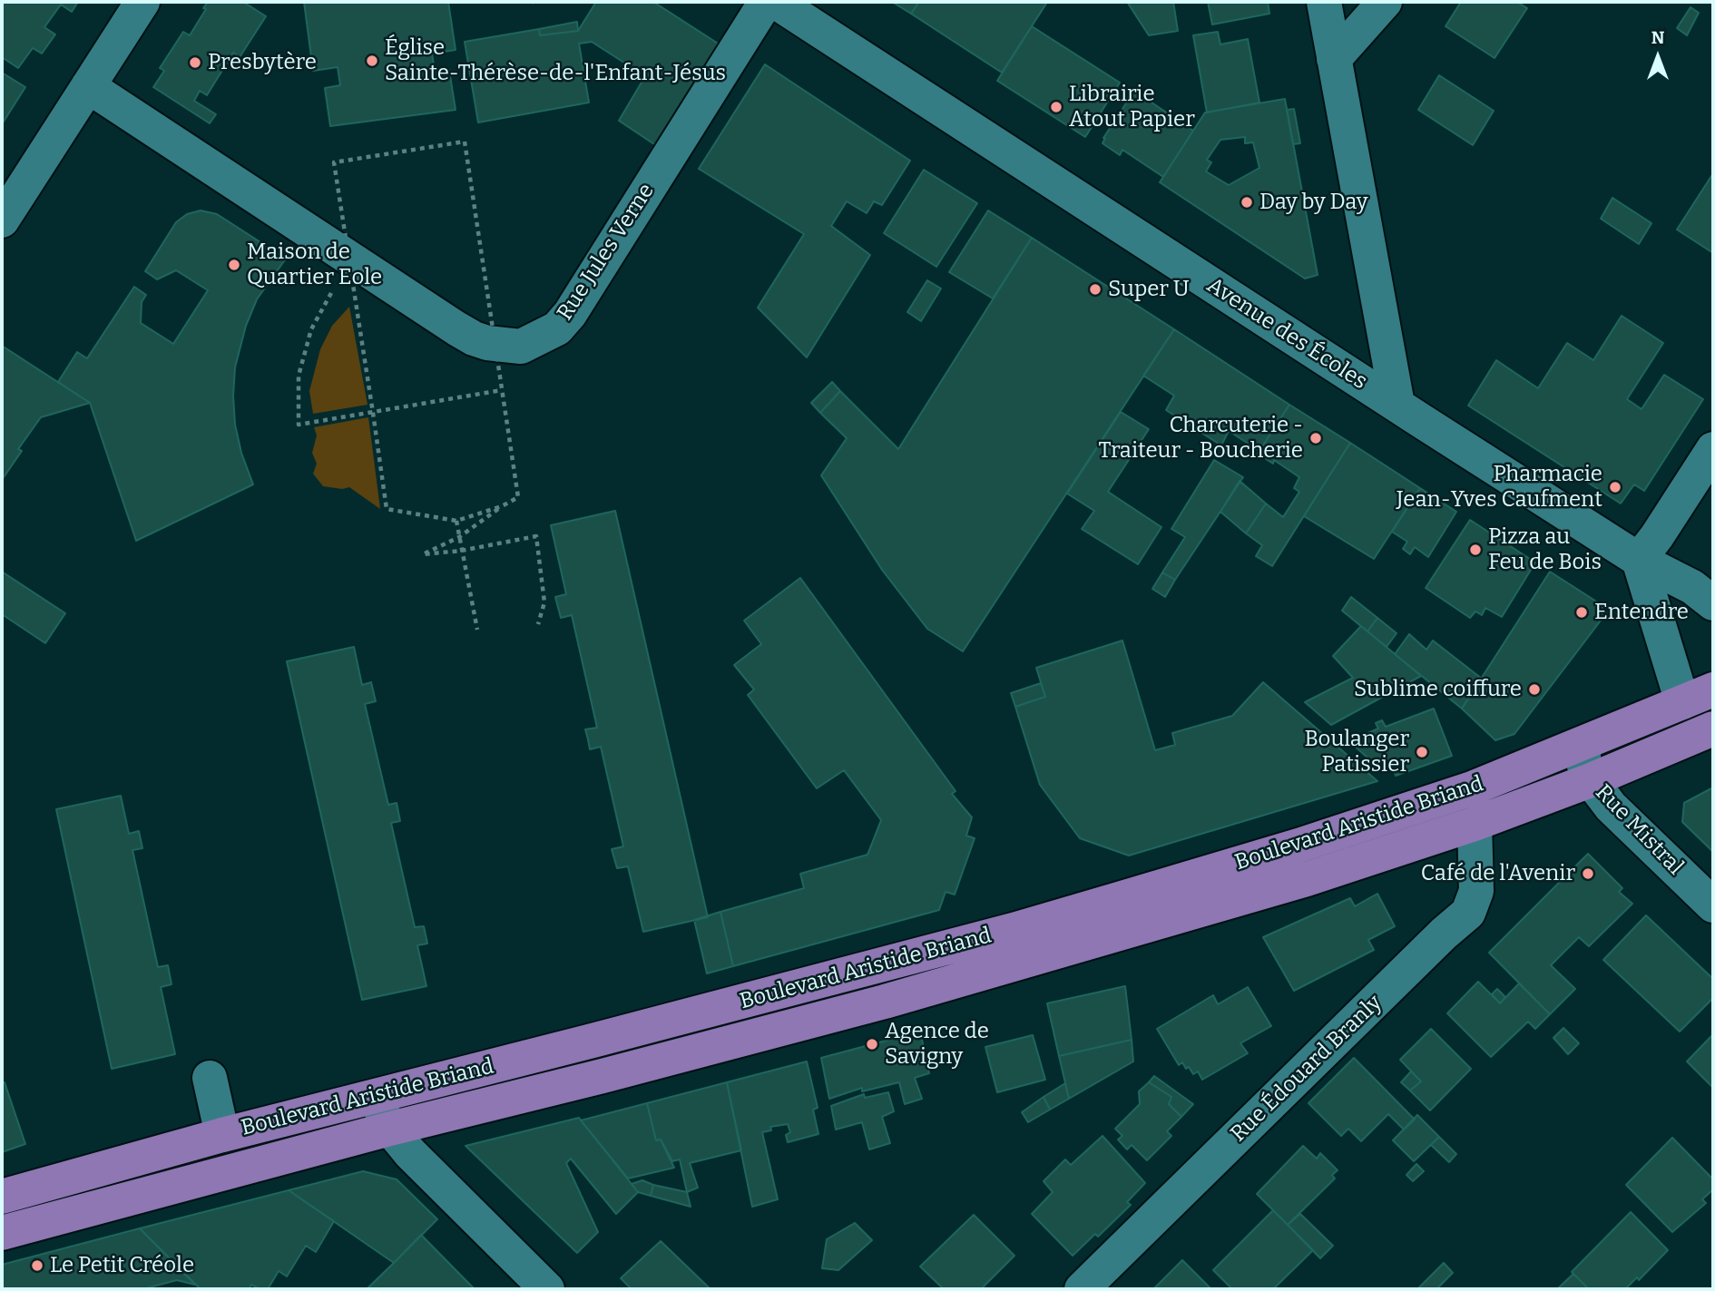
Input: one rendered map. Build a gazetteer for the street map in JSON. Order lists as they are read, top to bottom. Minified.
{"streets":{"main road":["Boulevard Aristide Briand"],"street":["Rue Jules Verne","Avenue des Écoles","Rue Mistral","Rue Édouard Branly"]},"crossings":[["Boulevard Aristide Briand","Rue Mistral"],["Boulevard Aristide Briand","Rue Édouard Branly"]],"places":["Église Sainte-Thérèse-de-l'Enfant-Jésus","Presbytère","Librairie Atout Papier","Day by Day","Maison de Quartier Eole","Super U","Charcuterie - Traiteur - Boucherie","Pharmacie Jean-Yves Caufment","Pizza au Feu de Bois","Entendre","Sublime coiffure","Boulanger Patissier","Café de l'Avenir","Agence de Savigny","Le Petit Créole"],"north":"top"}
